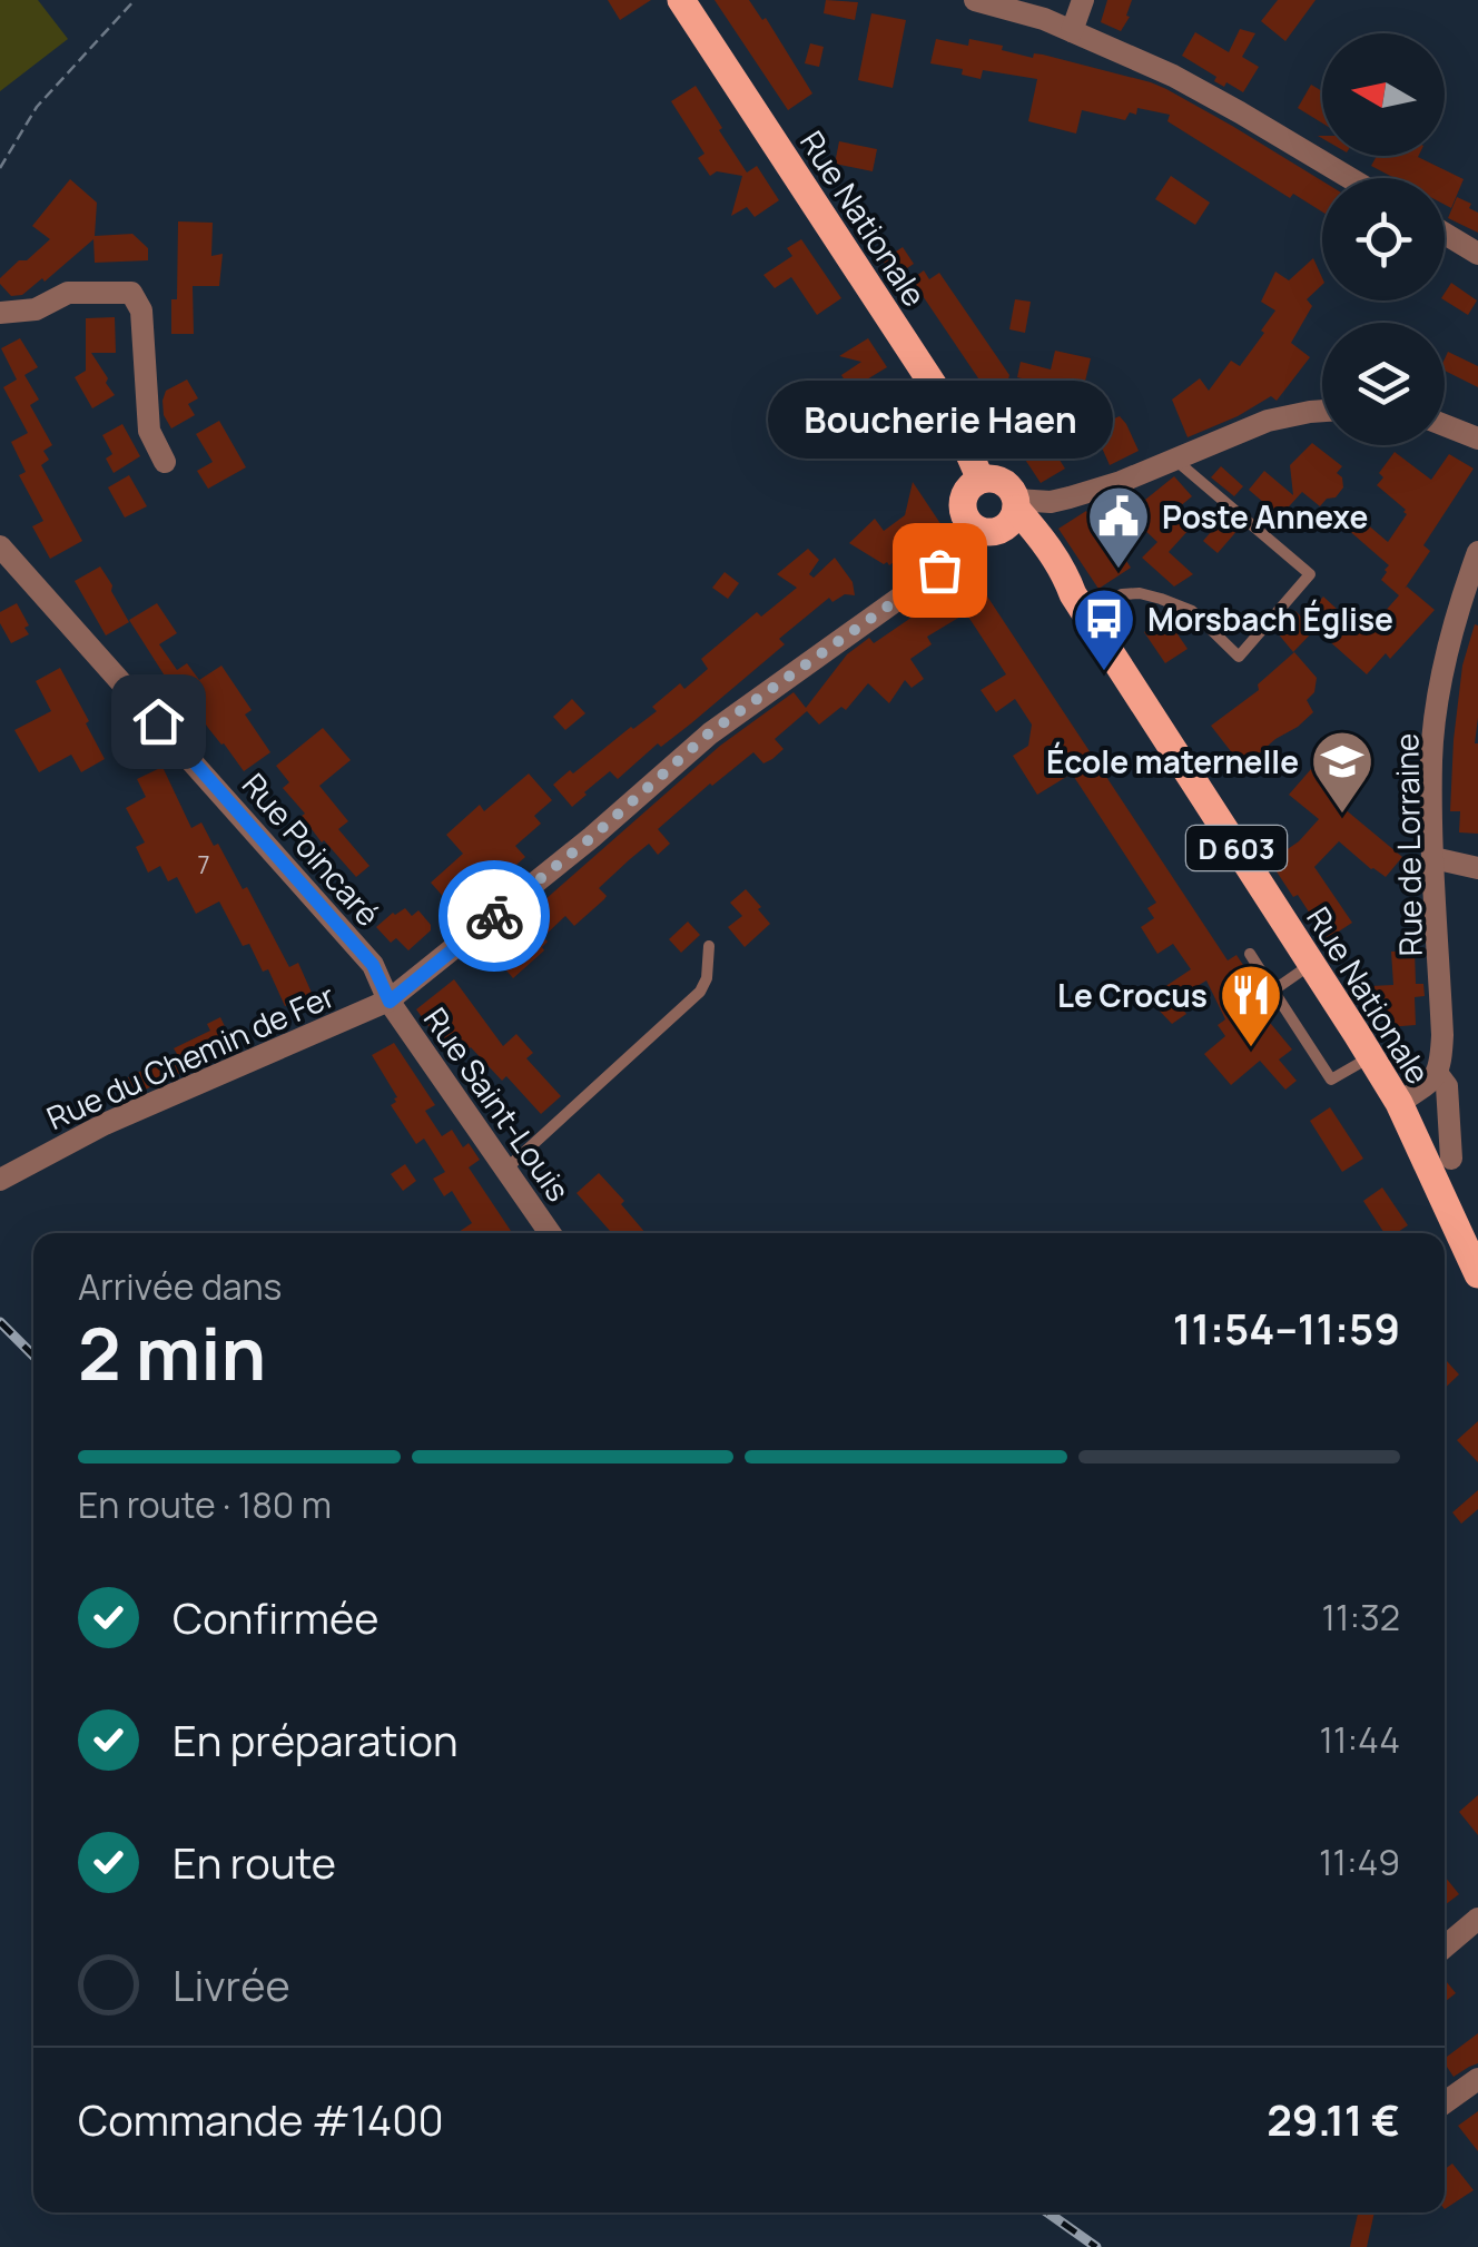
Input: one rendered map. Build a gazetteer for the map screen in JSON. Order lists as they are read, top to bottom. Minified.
{"streets":{"main road":["Rue Nationale","D 603"],"street":["Rue de Lorraine","Rue Poincaré","Rue du Chemin de Fer","Rue Saint-Louis"]},"crossings":[["Rue Nationale","Rue du Chemin de Fer"],["Rue Poincaré","Rue du Chemin de Fer"],["Rue Poincaré","Rue Saint-Louis"],["Rue du Chemin de Fer","Rue Saint-Louis"]],"places":{"other":["Boucherie Haen"],"public building":["Poste Annexe"],"bus stop":["Morsbach Église"],"school or university":["École maternelle"],"restaurant":["Le Crocus"]},"house_numbers":["7"],"north":"left","page":{"bubble":"Boucherie Haen","heading":["2 min","Arrivée dans","11:54–11:59"],"panel":["Commande #1400","29.11 €"],"bar":"En route · 180 m","list":[["Confirmée","11:32"],["En préparation","11:44"],["En route","11:49"],"Livrée"]}}
